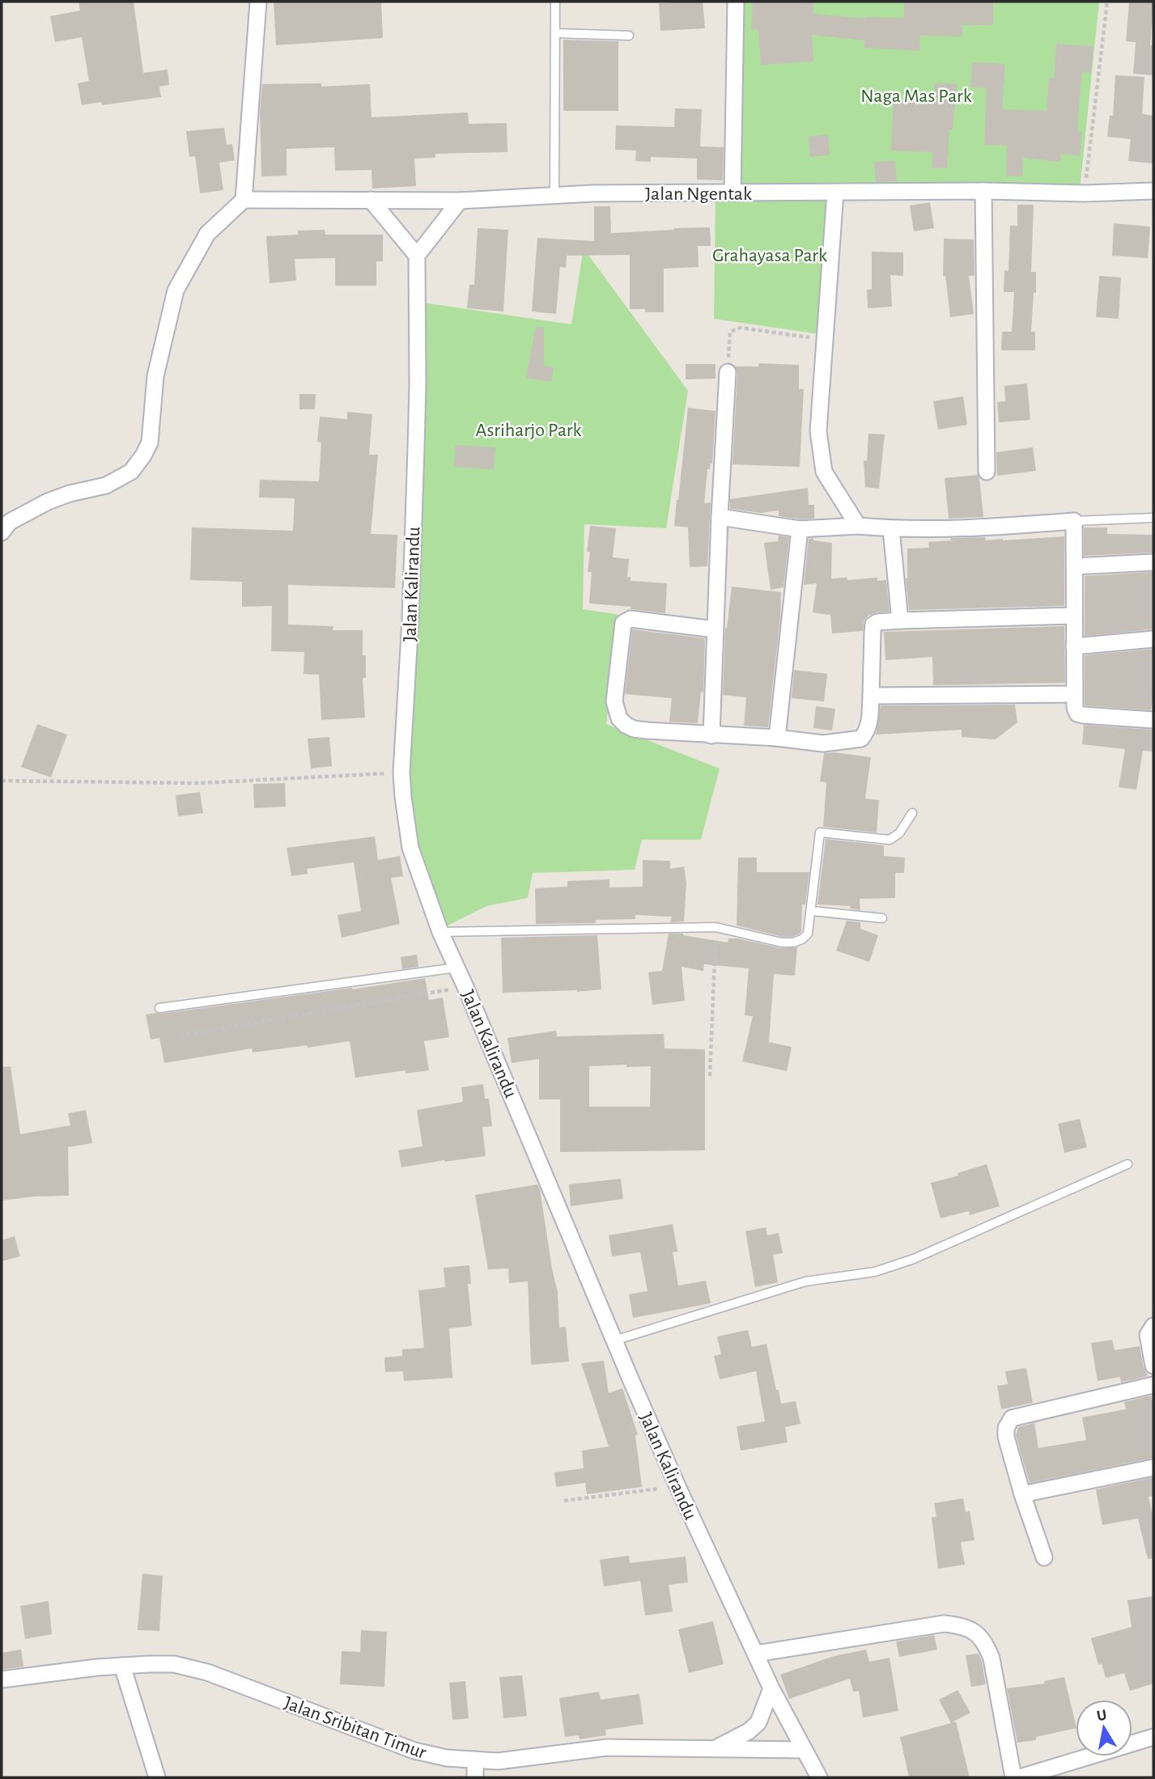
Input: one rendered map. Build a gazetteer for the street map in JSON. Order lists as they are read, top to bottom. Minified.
{"streets":{"street":["Jalan Ngentak","Jalan Kalirandu","Jalan Sribitan Timur"]},"crossings":[["Jalan Kalirandu","Jalan Sribitan Timur"]],"parks":["Naga Mas Park","Grahayasa Park","Asriharjo Park"],"north":"top"}
